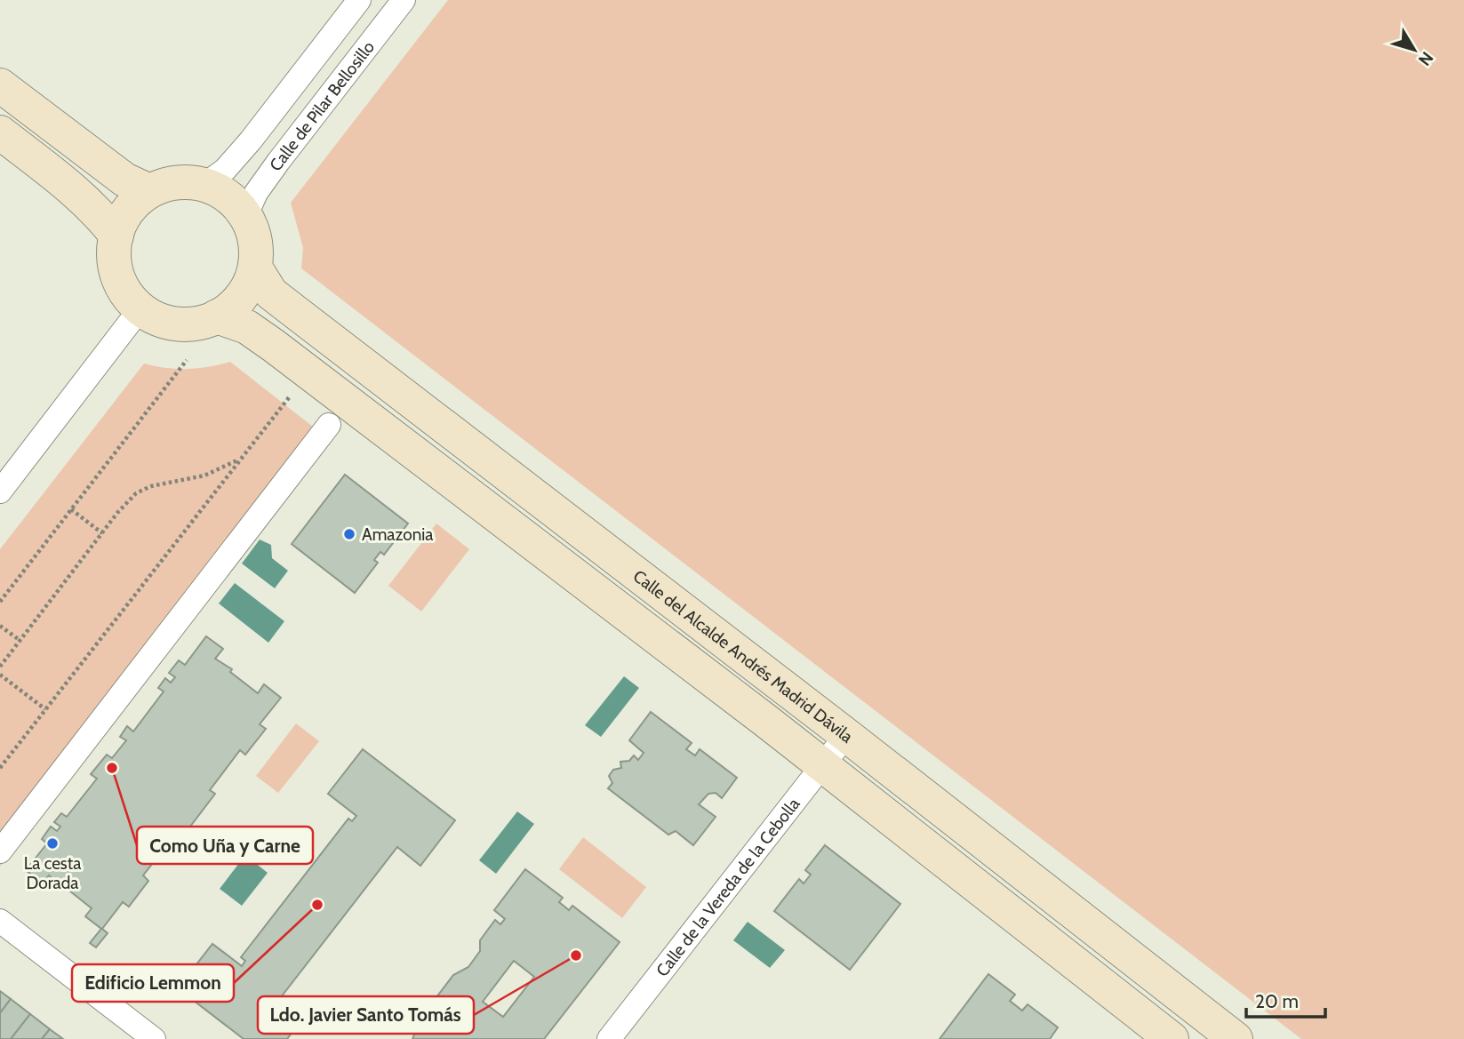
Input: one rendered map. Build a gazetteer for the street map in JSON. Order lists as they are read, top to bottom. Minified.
{"streets":{"main road":["Calle del Alcalde Andrés Madrid Dávila"],"street":["Calle de Pilar Bellosillo","Calle de la Vereda de la Cebolla"]},"crossings":[["Calle de Pilar Bellosillo","Calle del Alcalde Andrés Madrid Dávila"],["Calle del Alcalde Andrés Madrid Dávila","Calle de la Vereda de la Cebolla"]],"places":["Amazonia","Como Uña y Carne","La cesta Dorada","Edificio Lemmon","Ldo. Javier Santo Tomás"],"scale_bar":"20 m","north":"bottom right"}
